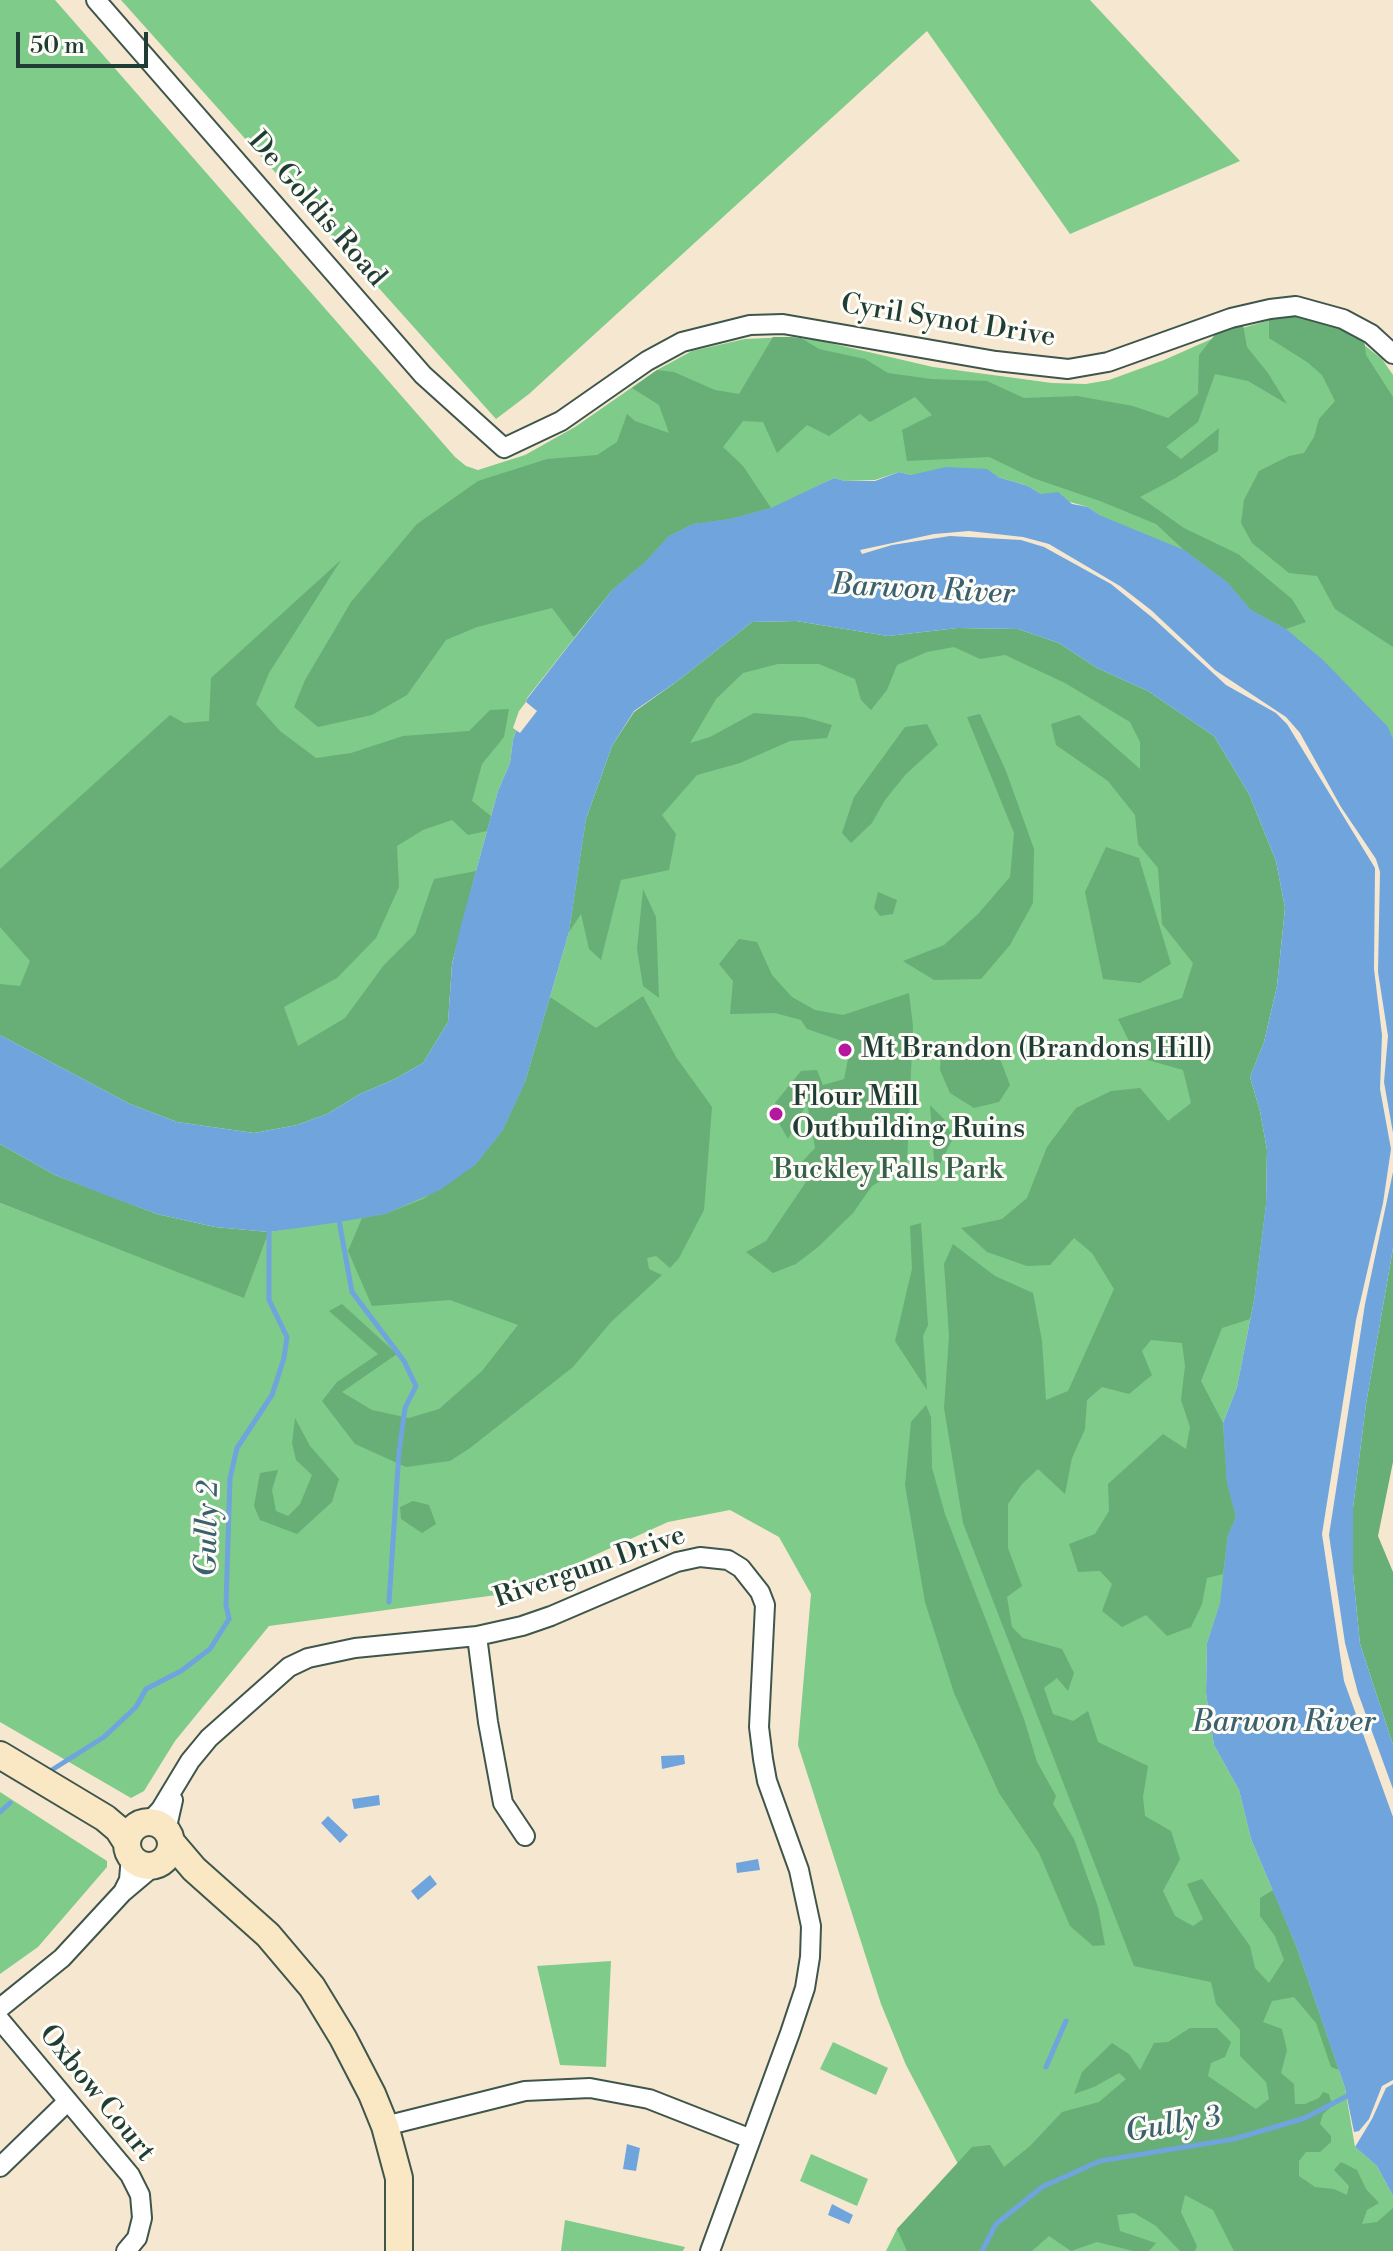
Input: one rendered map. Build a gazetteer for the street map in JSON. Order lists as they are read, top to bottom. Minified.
{"streets":{"street":["De Goldis Road","Cyril Synot Drive","Rivergum Drive","Oxbow Court"]},"crossings":[["De Goldis Road","Cyril Synot Drive"]],"water":["Barwon River","Gully 2","Gully 3"],"parks":["Buckley Falls Park"],"places":["Mt Brandon (Brandons Hill)","Flour Mill Outbuilding Ruins"],"scale_bar":"50 m"}
